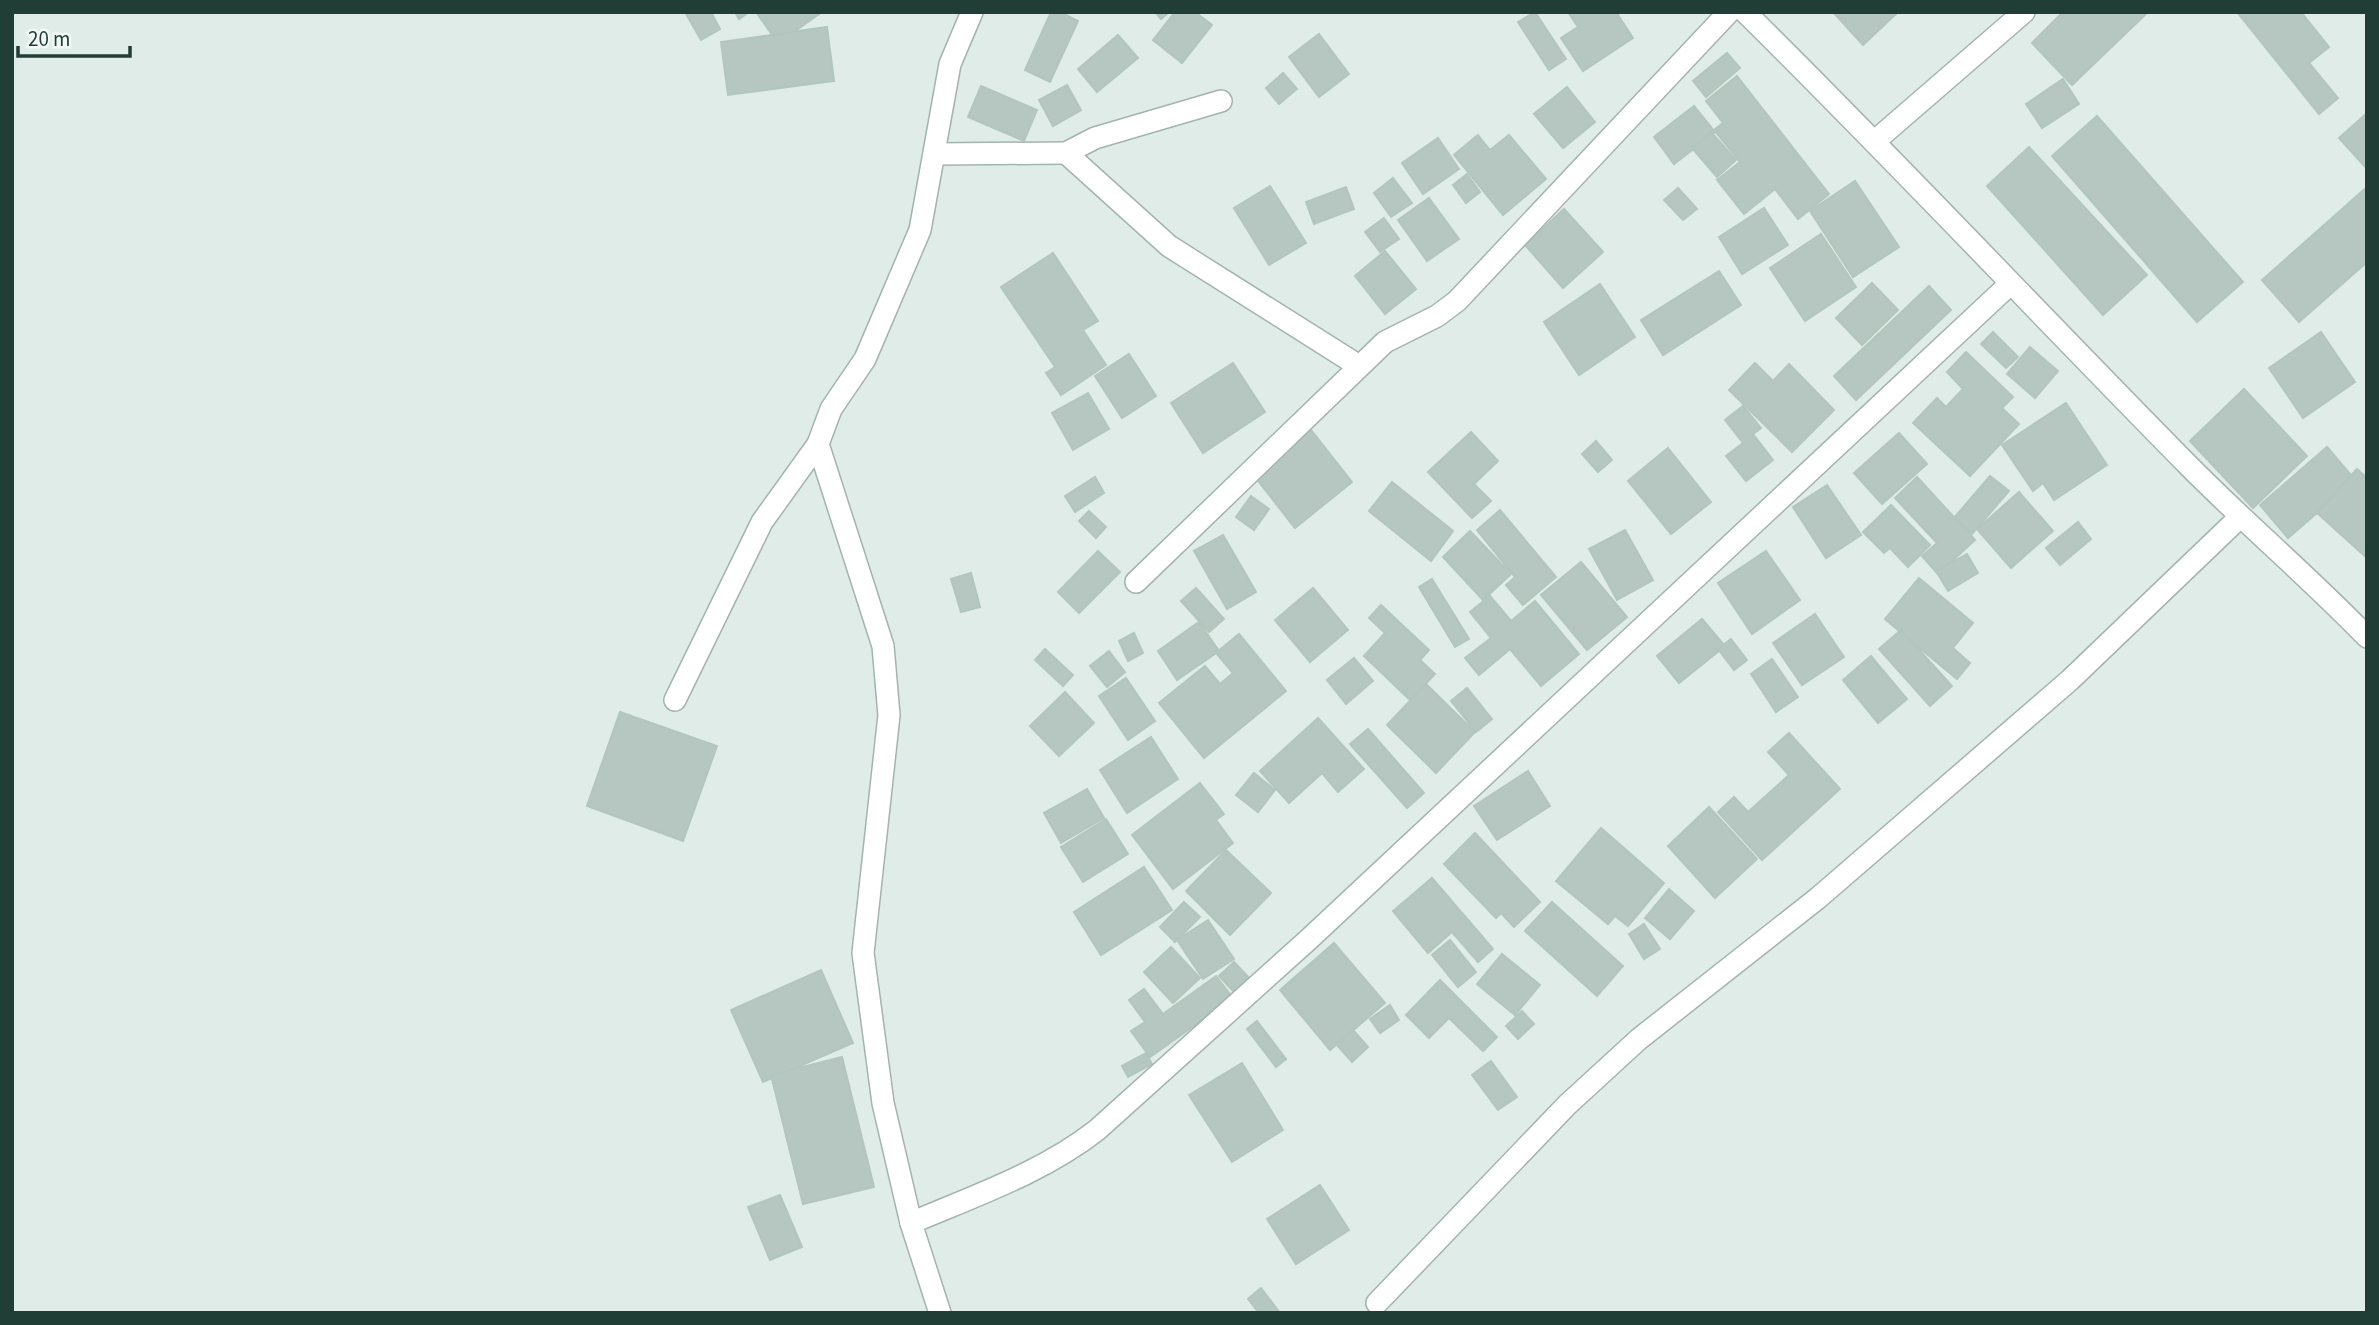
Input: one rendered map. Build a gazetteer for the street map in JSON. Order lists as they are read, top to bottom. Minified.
{"scale_bar":"20 m"}
